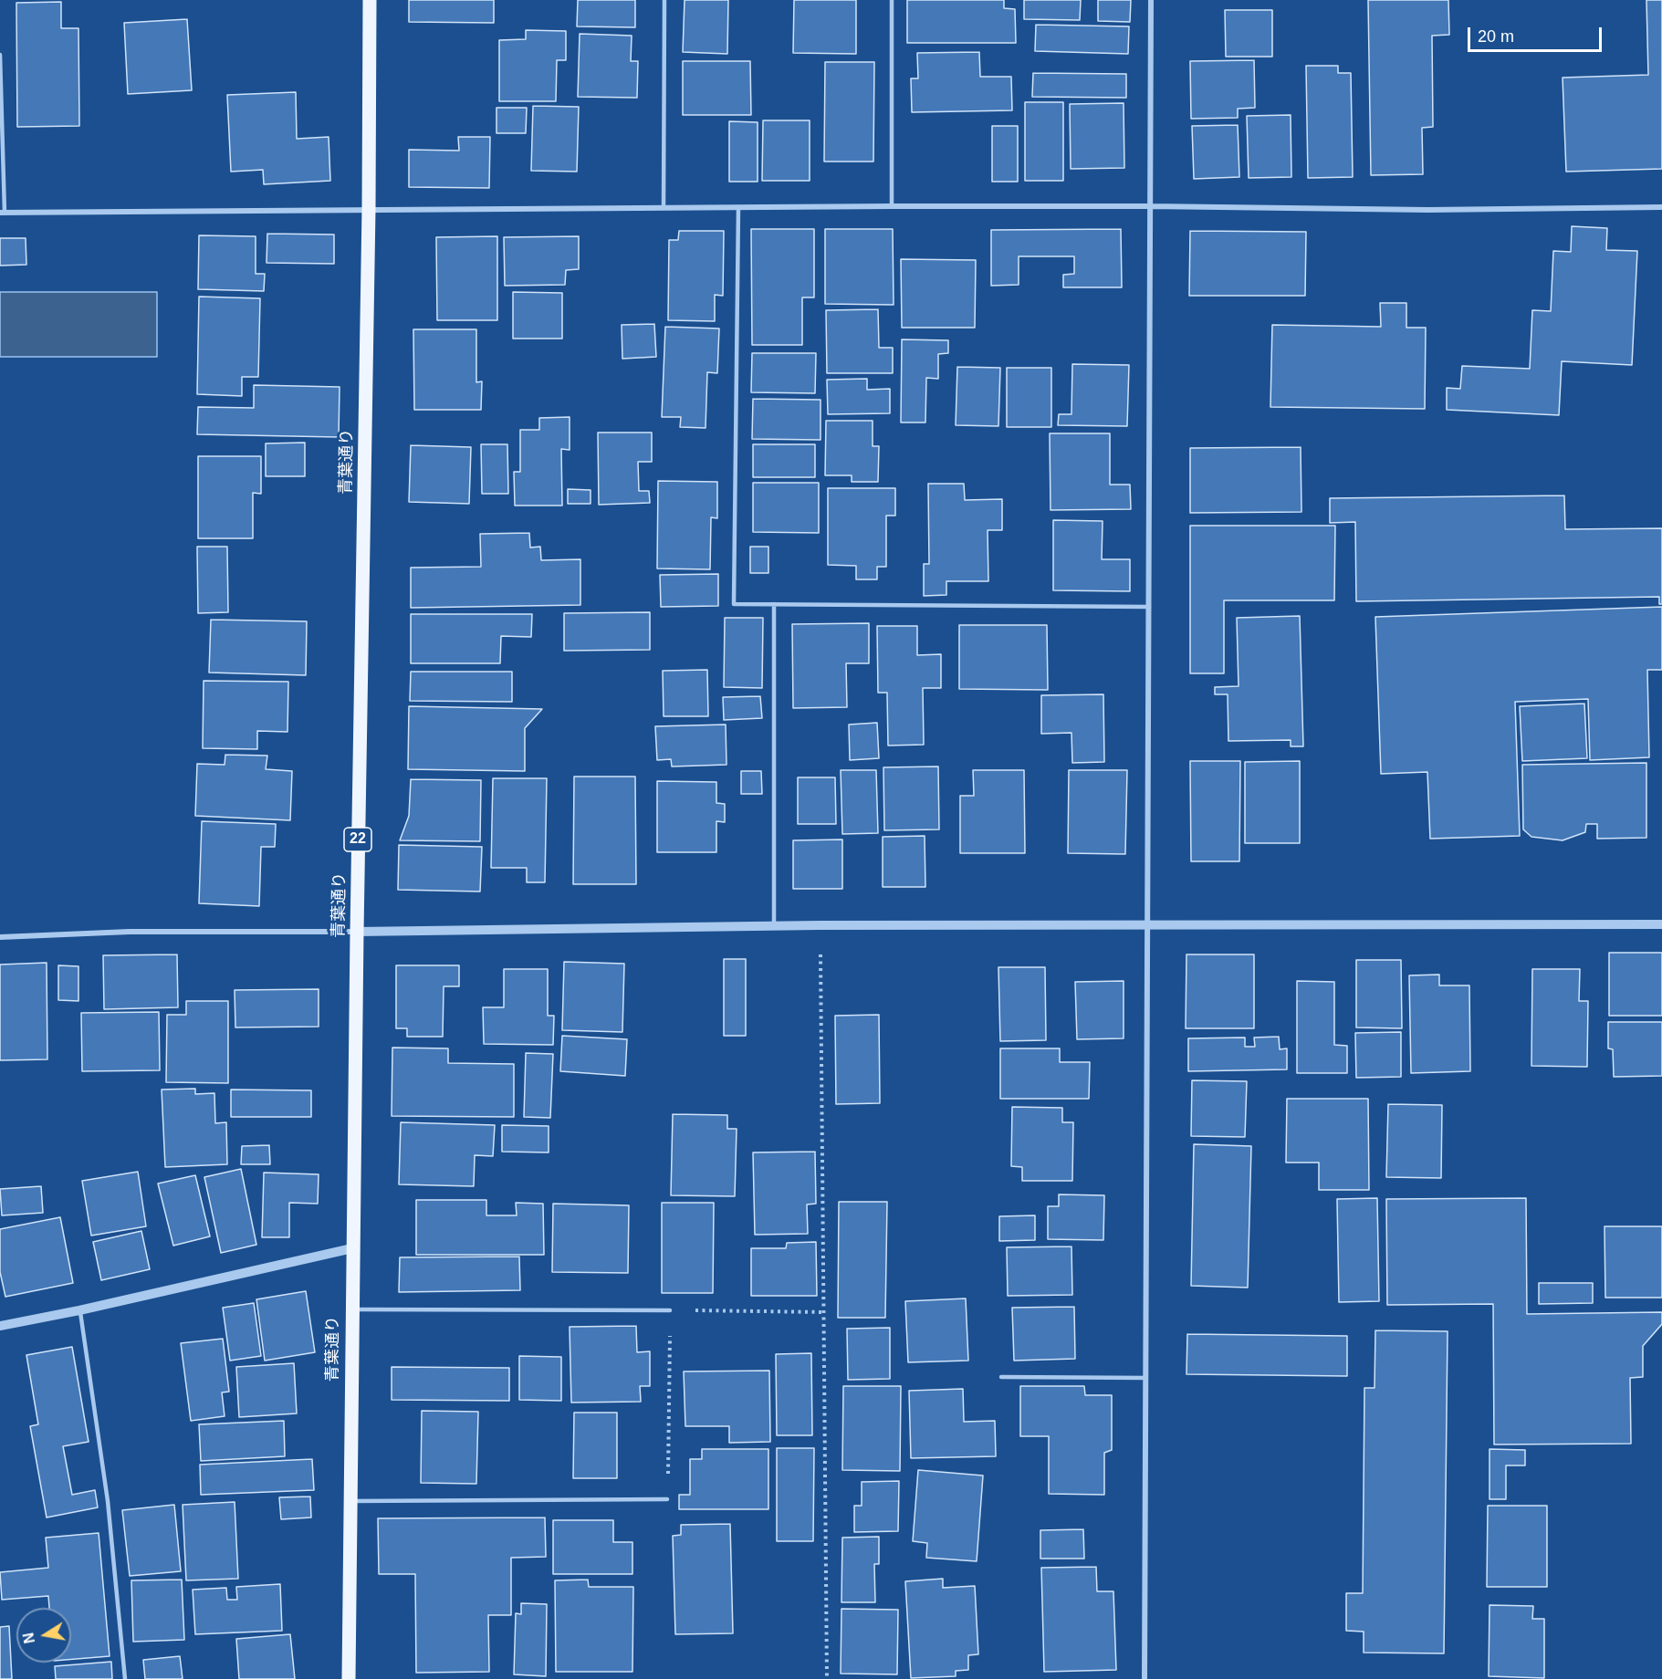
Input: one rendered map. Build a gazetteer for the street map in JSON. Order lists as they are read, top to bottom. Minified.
{"streets":{"main road":["青葉通り","22"]},"scale_bar":"20 m","north":"left"}
